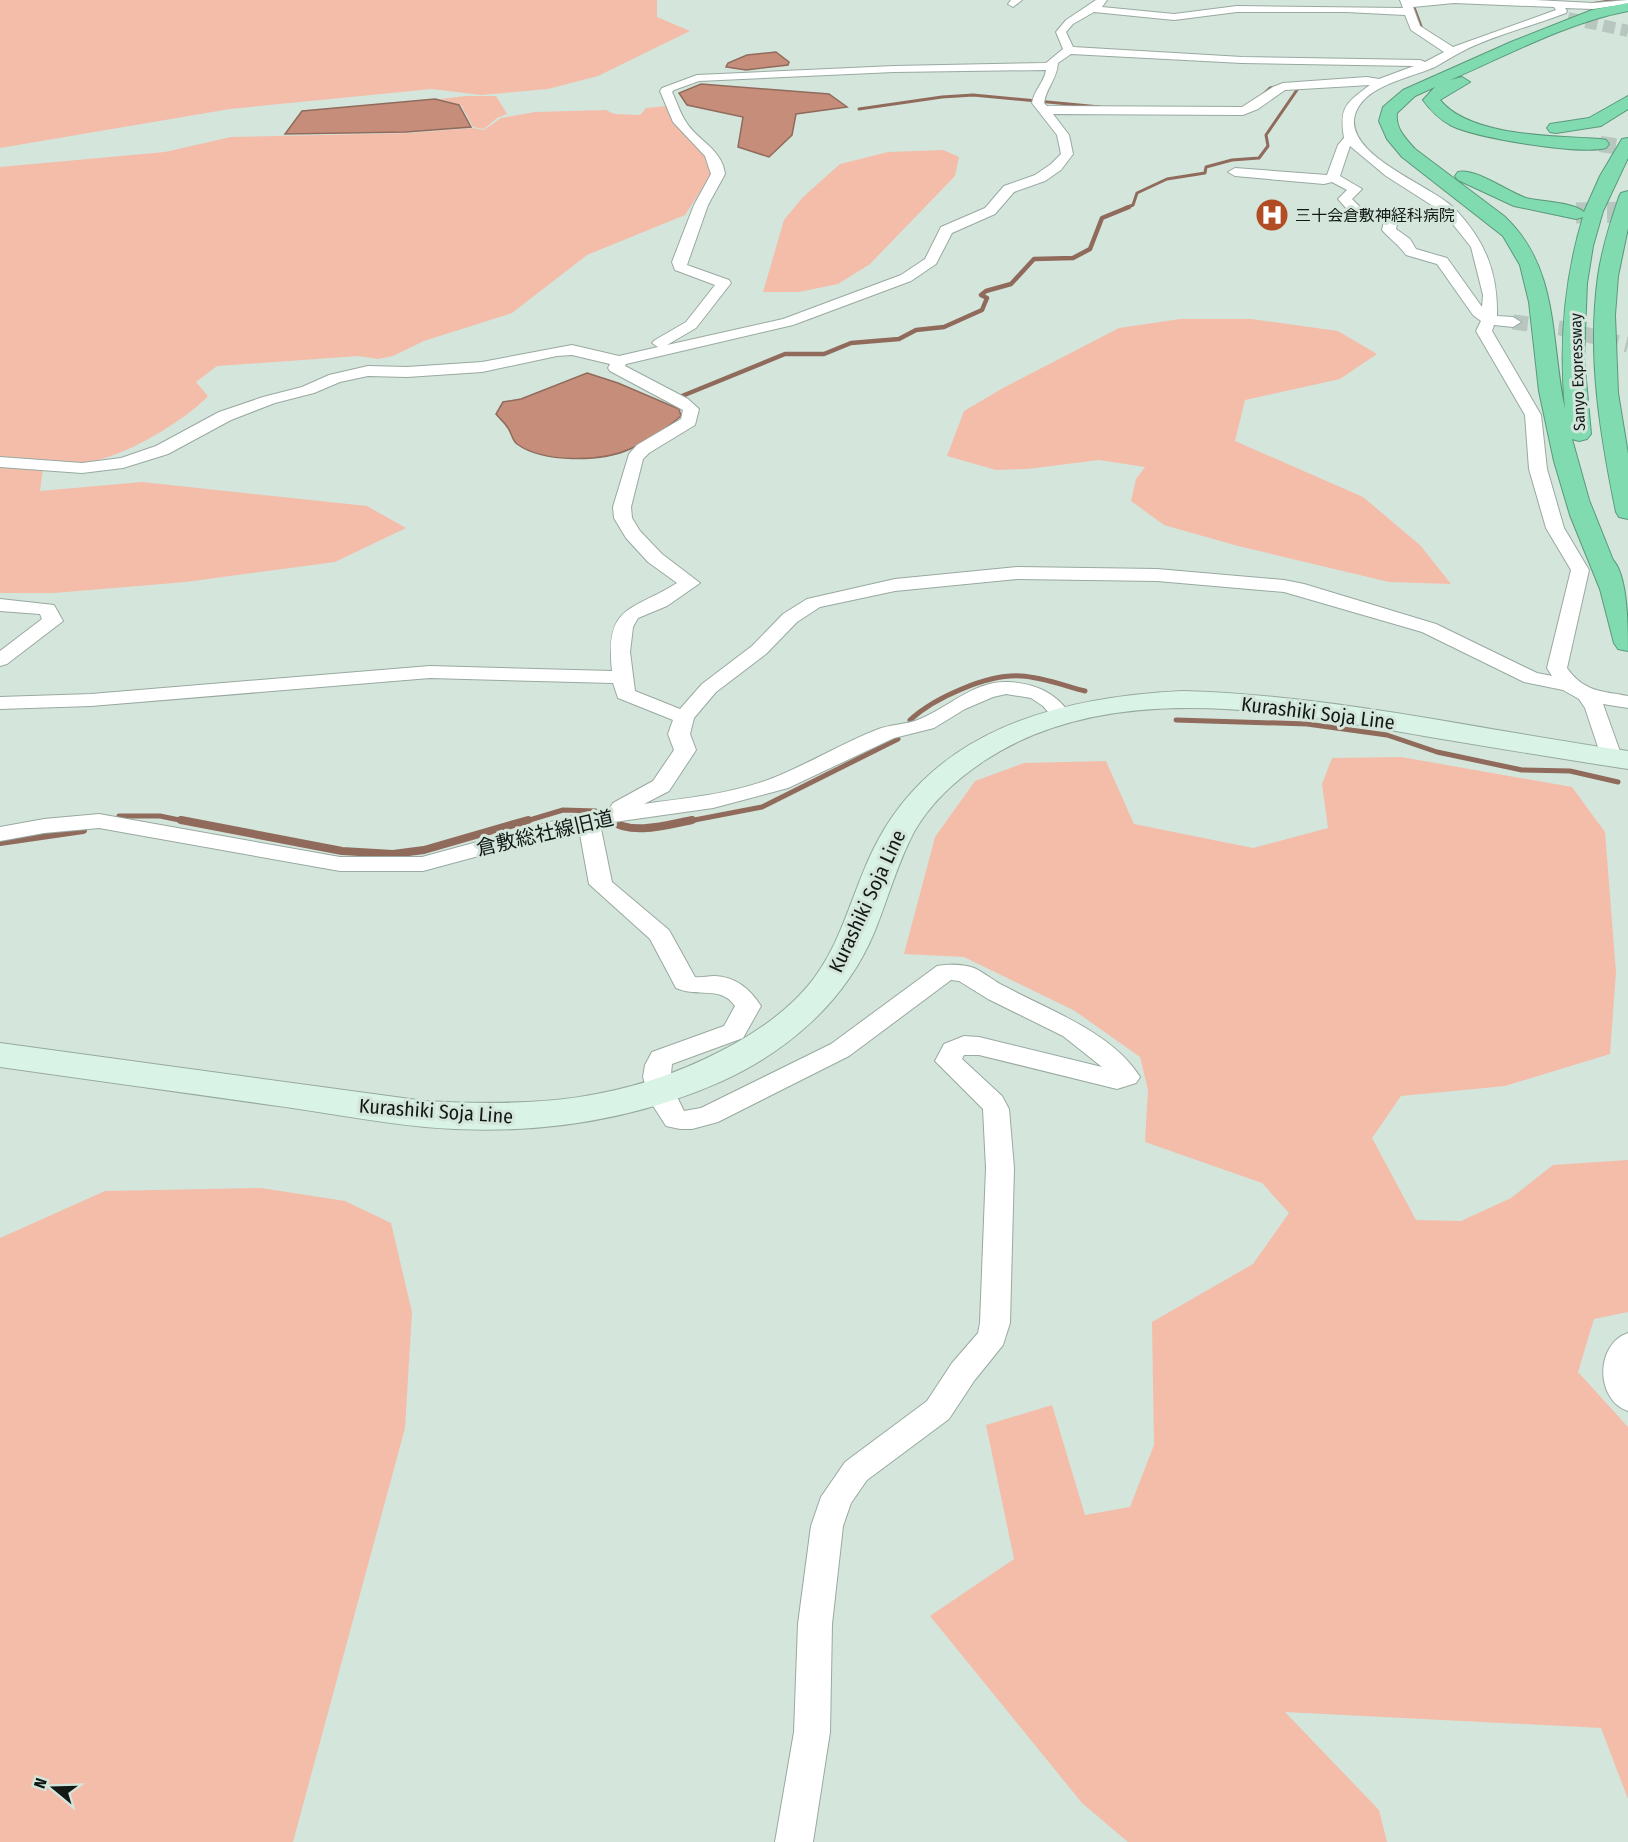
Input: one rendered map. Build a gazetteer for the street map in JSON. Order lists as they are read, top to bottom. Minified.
{"streets":{"highway":["Sanyo Expressway"],"main road":["Kurashiki Soja Line"],"street":["倉敷総社線旧道"]},"crossings":[["Kurashiki Soja Line","倉敷総社線旧道"]],"places":{"hospital":["三十会倉敷神経科病院"]},"north":"left"}
